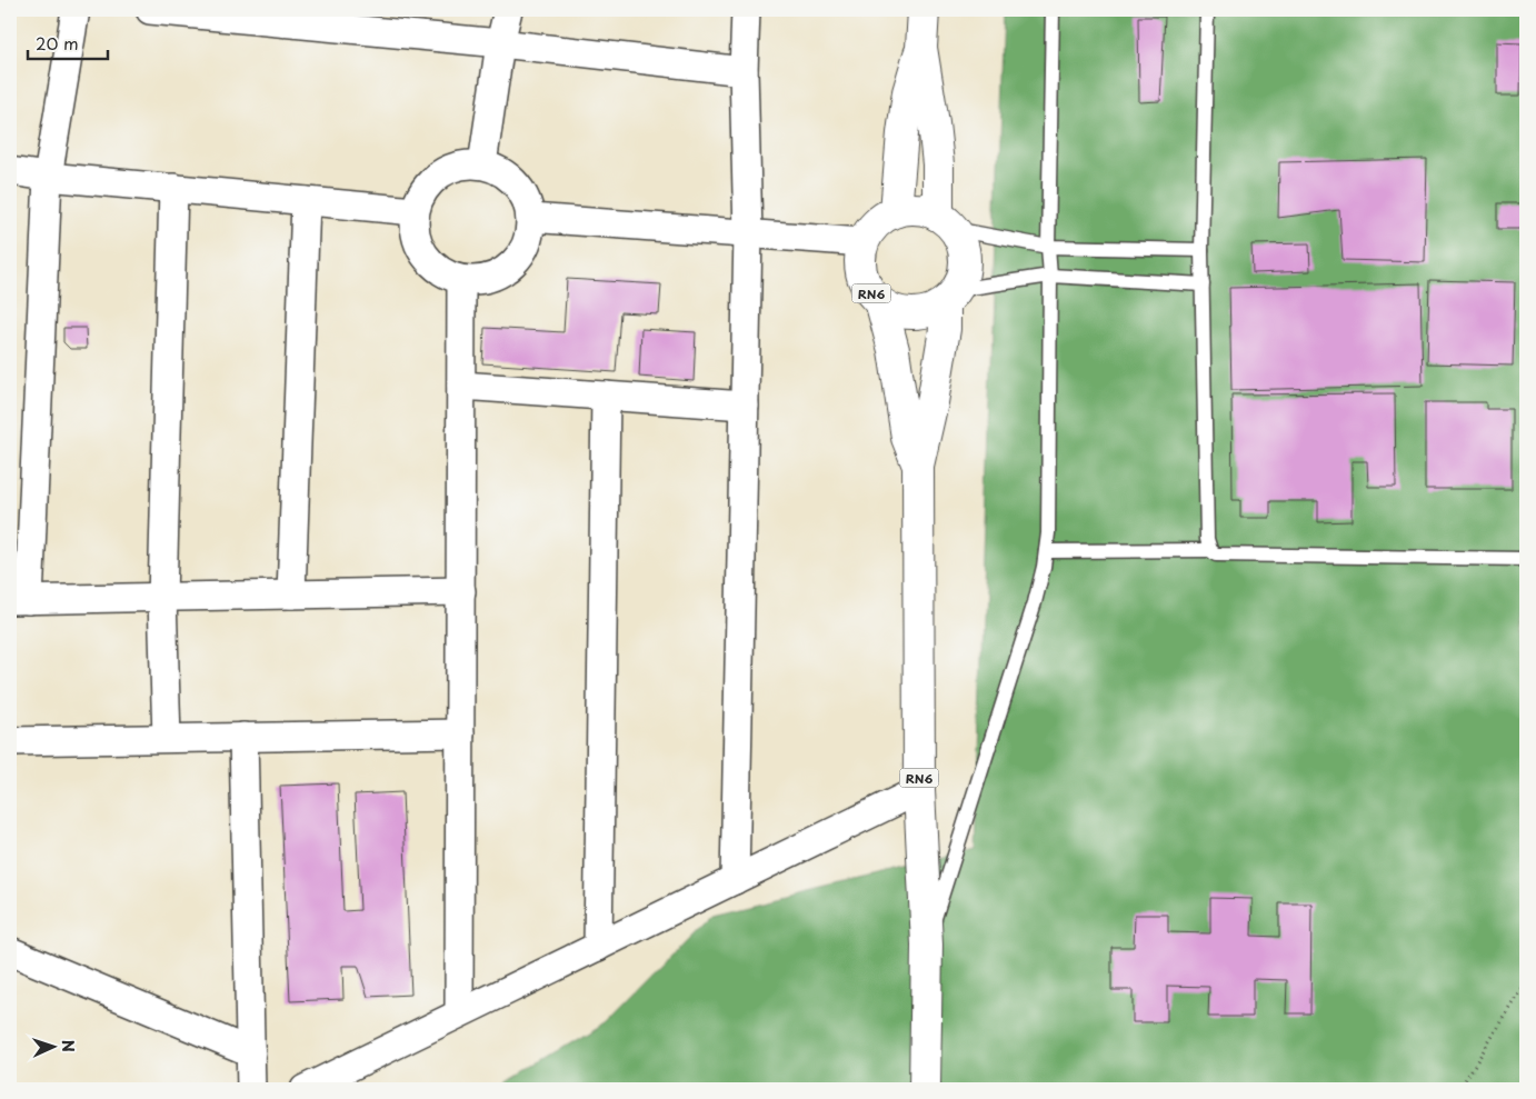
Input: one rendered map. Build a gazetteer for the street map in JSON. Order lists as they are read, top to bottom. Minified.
{"streets":{"main road":["RN6"]},"scale_bar":"20 m","north":"right"}
